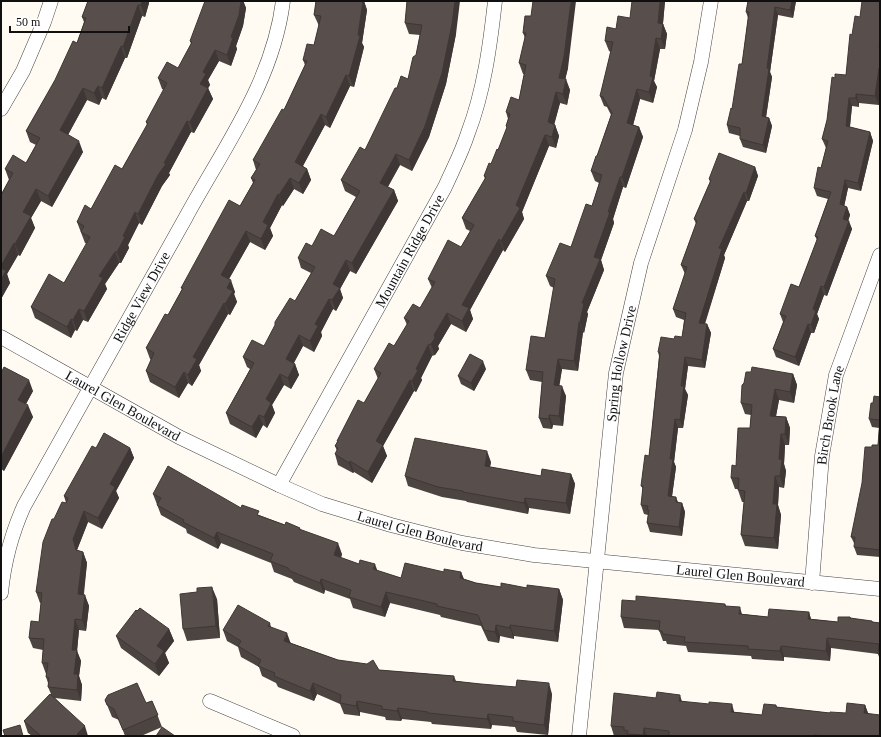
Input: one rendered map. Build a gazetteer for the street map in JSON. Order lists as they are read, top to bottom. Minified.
{"streets":{"street":["Mountain Ridge Drive","Ridge View Drive","Spring Hollow Drive","Laurel Glen Boulevard","Birch Brook Lane"]},"crossings":[["Mountain Ridge Drive","Laurel Glen Boulevard"],["Ridge View Drive","Laurel Glen Boulevard"],["Spring Hollow Drive","Laurel Glen Boulevard"],["Laurel Glen Boulevard","Birch Brook Lane"]],"scale_bar":"50 m"}
